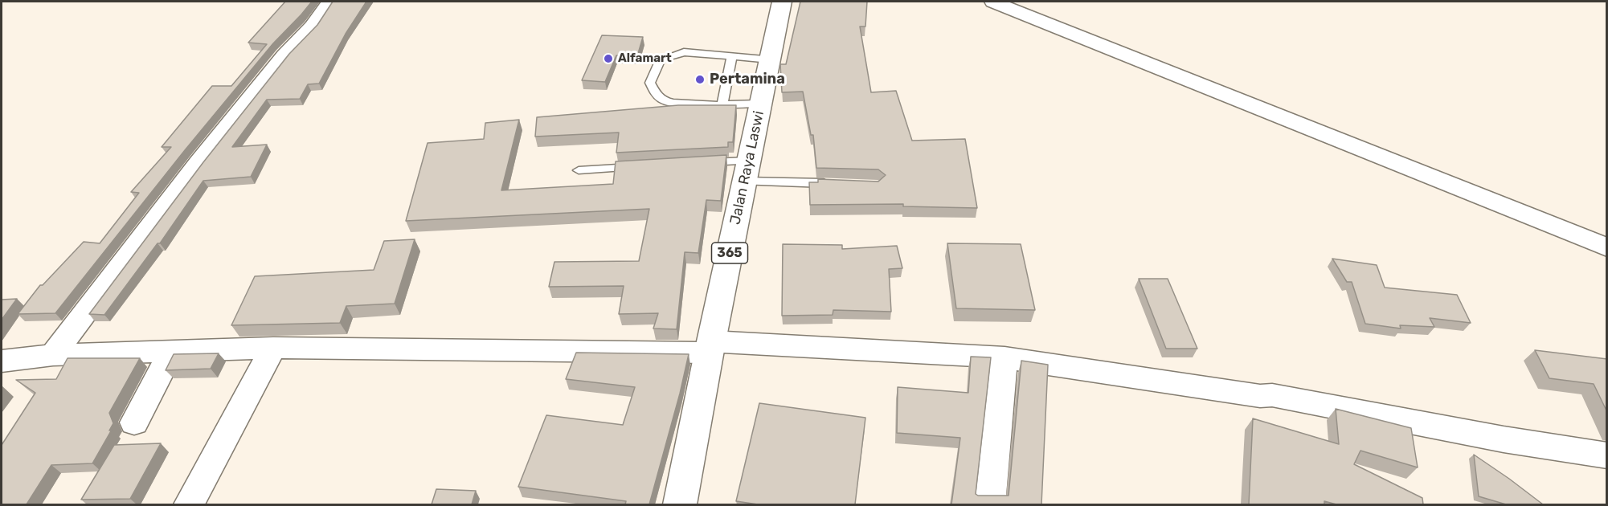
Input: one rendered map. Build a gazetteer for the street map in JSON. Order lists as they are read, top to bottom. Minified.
{"streets":{"main road":["Jalan Raya Laswi","365"]},"places":["Alfamart","Pertamina"]}
